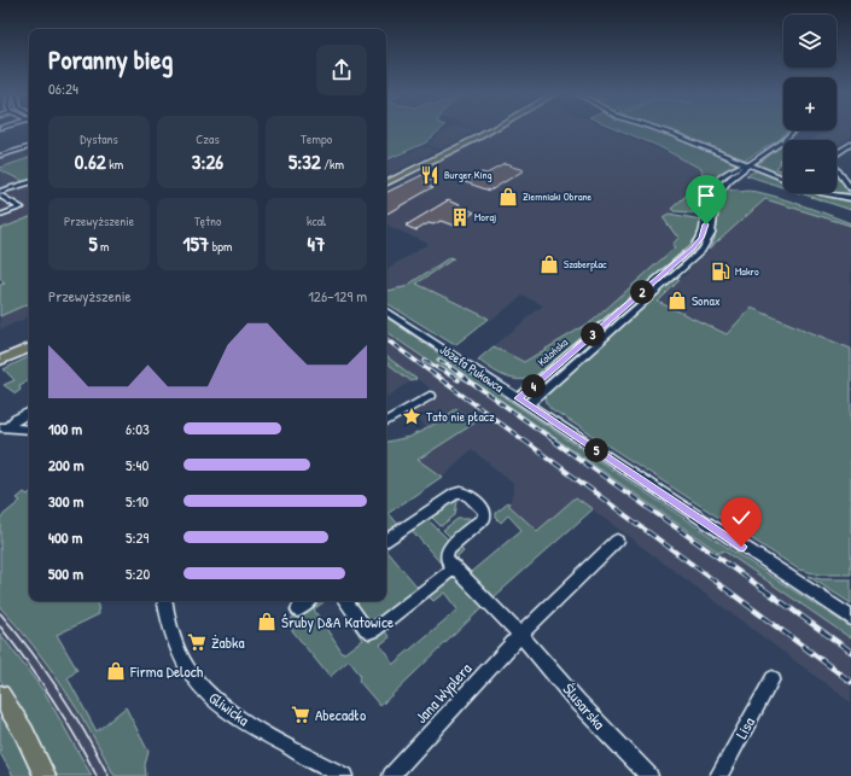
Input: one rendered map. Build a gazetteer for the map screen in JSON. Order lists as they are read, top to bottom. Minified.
{"streets":{"street":["Kolońska","Józefa Pukowca","Jana Wyplera","Ślusarska","Gliwicka","Lisa"]},"crossings":[["Kolońska","Józefa Pukowca"],["Jana Wyplera","Ślusarska"]],"places":{"restaurant":["Burger King"],"shop":["Ziemniaki Obrane","Szaberplac","Sonax","Śruby D&A Katowice","Firma Deloch"],"building":["Moraj"],"fuel station":["Makro"],"place":["Tato nie płacz"],"supermarket":["Żabka","Abecadło"]},"page":{"map_buttons":["+","−"],"heading":["Poranny bieg","06:24"],"stats":[["Dystans","0.62 km"],["Czas","3:26"],["Tempo","5:32 /km"],["Przewyższenie","5 m"],["Tętno","157 bpm"],["kcal","47"]],"chart":["Przewyższenie","126–129 m"],"pins":["2","3","4","5"],"list":[{"name":"100 m","note":"6:03"},{"name":"200 m","note":"5:40"},{"name":"300 m","note":"5:10"},{"name":"400 m","note":"5:29"},{"name":"500 m","note":"5:20"}]}}
